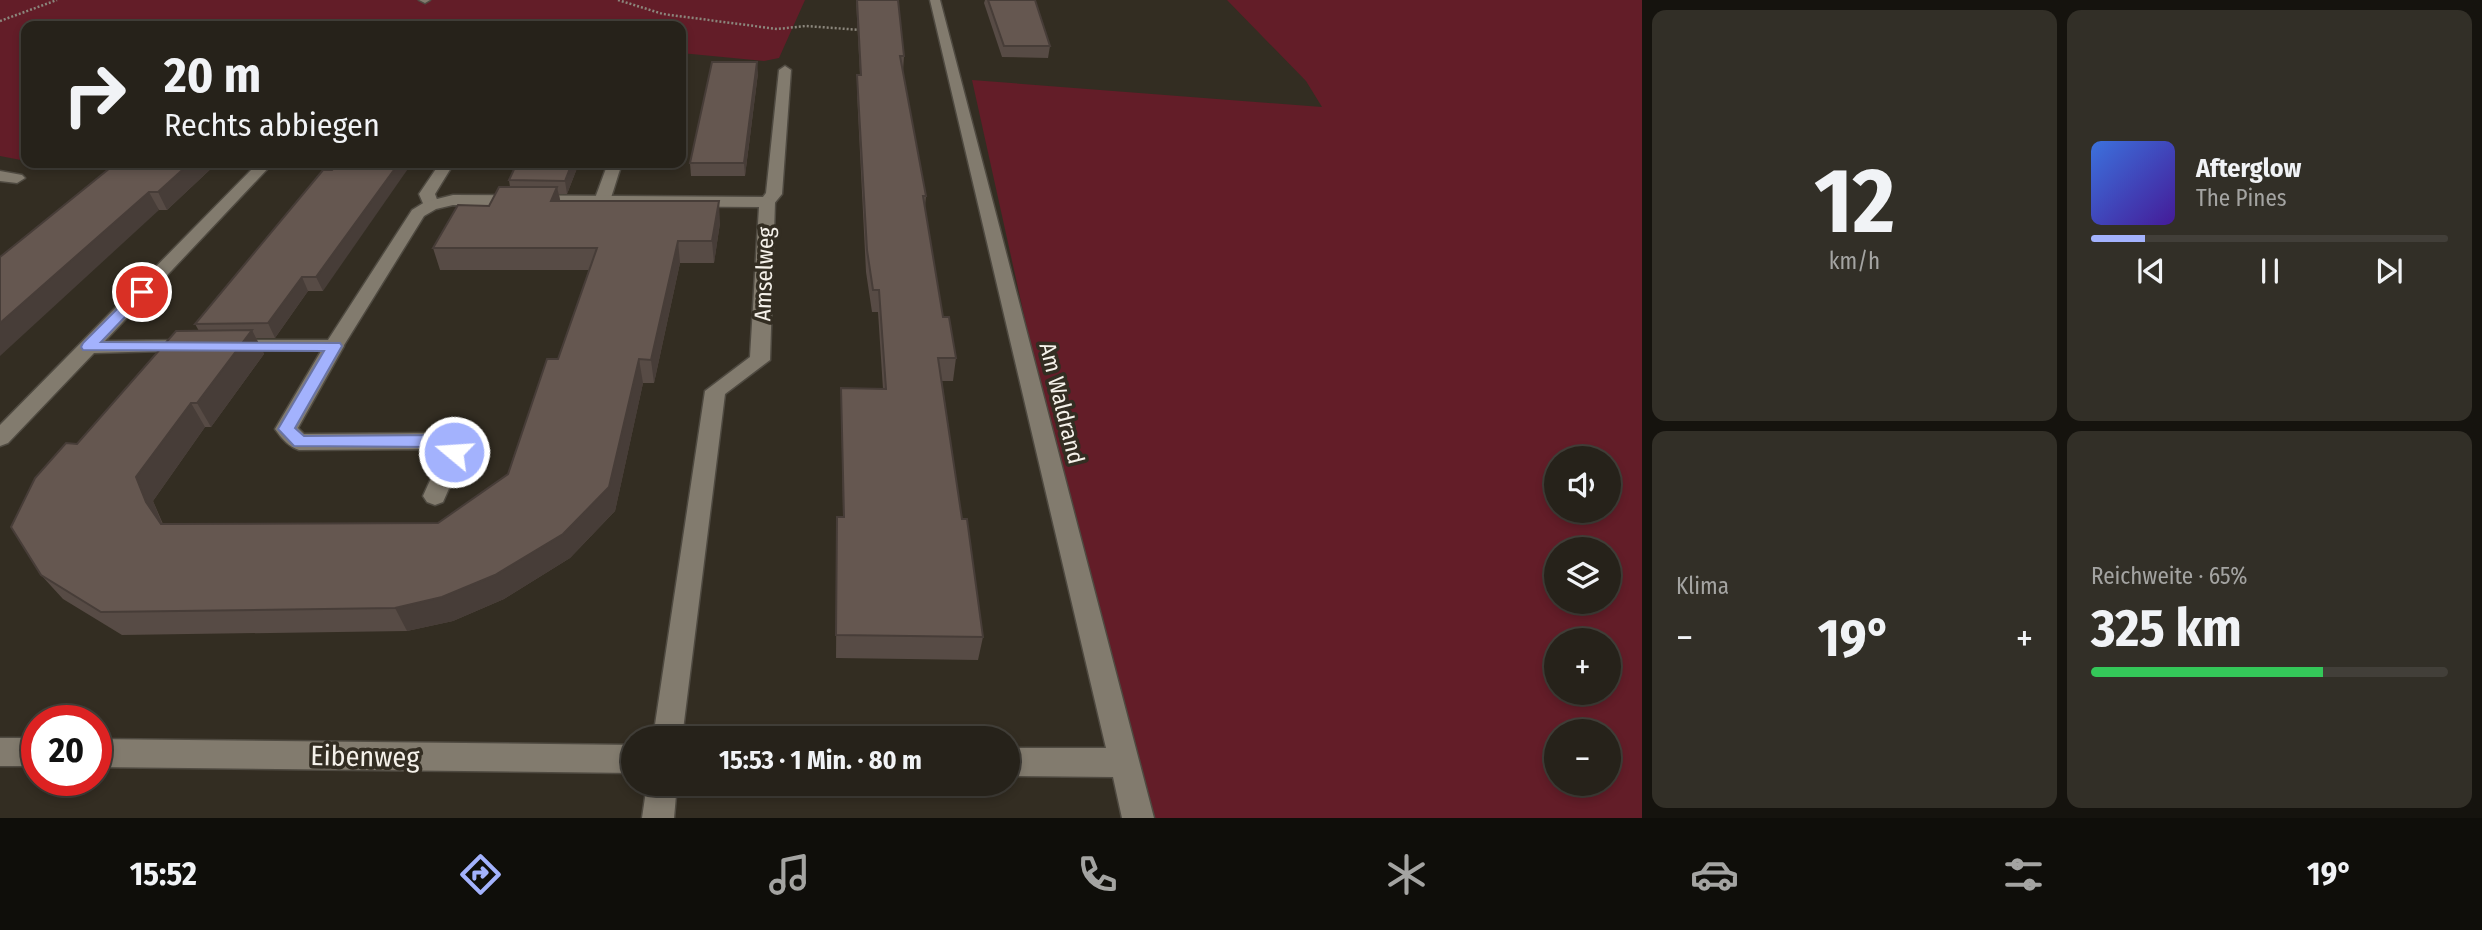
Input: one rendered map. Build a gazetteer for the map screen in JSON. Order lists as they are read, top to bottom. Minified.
{"streets":{"street":["Amselweg","Am Waldrand","Eibenweg"]},"page":{"tile":[["12","km/h"],"Klima",["Reichweite · 65%","325 km"]],"turn":["20 m","Rechts abbiegen"],"song":["Afterglow","The Pines"],"map_buttons":["+","−"],"heat":["−","19°","+"],"limit":"20","trip":"15:53 · 1 Min. · 80 m","tabs":["15:52","19°"]}}
